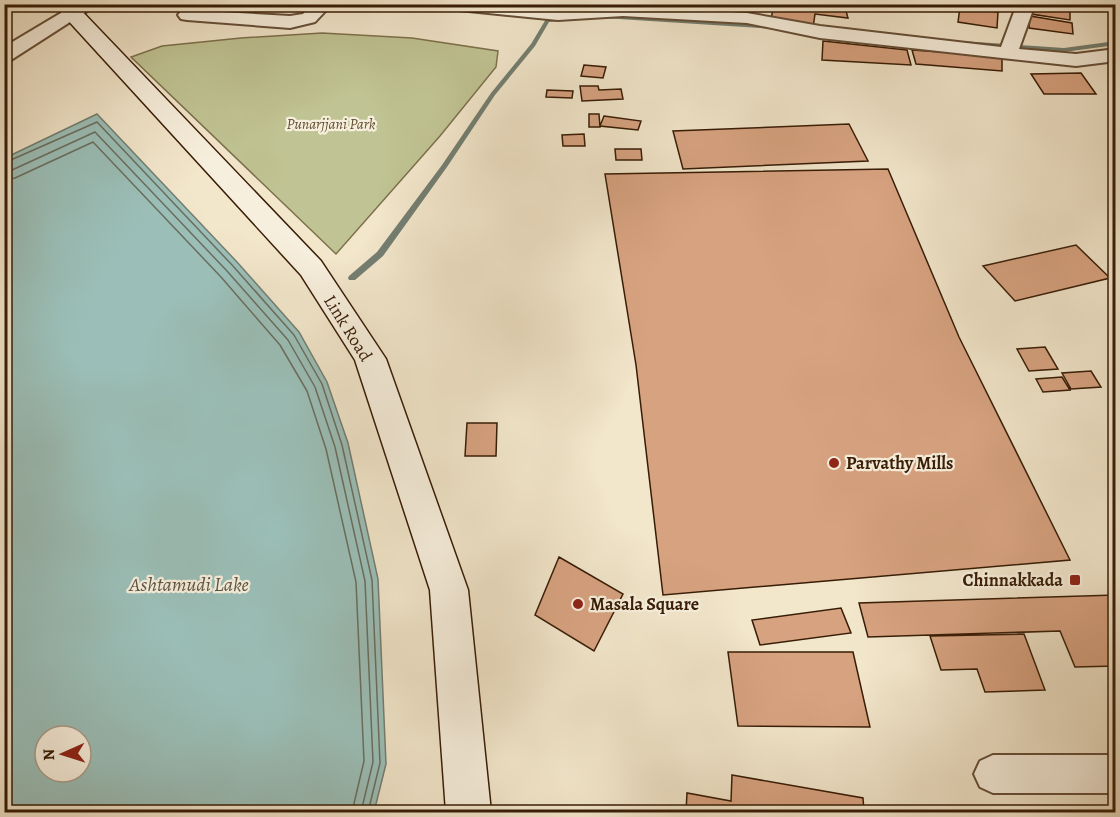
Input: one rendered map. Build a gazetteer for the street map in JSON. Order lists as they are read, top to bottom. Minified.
{"streets":{"main road":["Link Road"]},"water":["Ashtamudi Lake"],"parks":["Punarjjani Park"],"places":{"other":["Parvathy Mills","Masala Square"],"transit":["Chinnakkada"]},"north":"left"}
